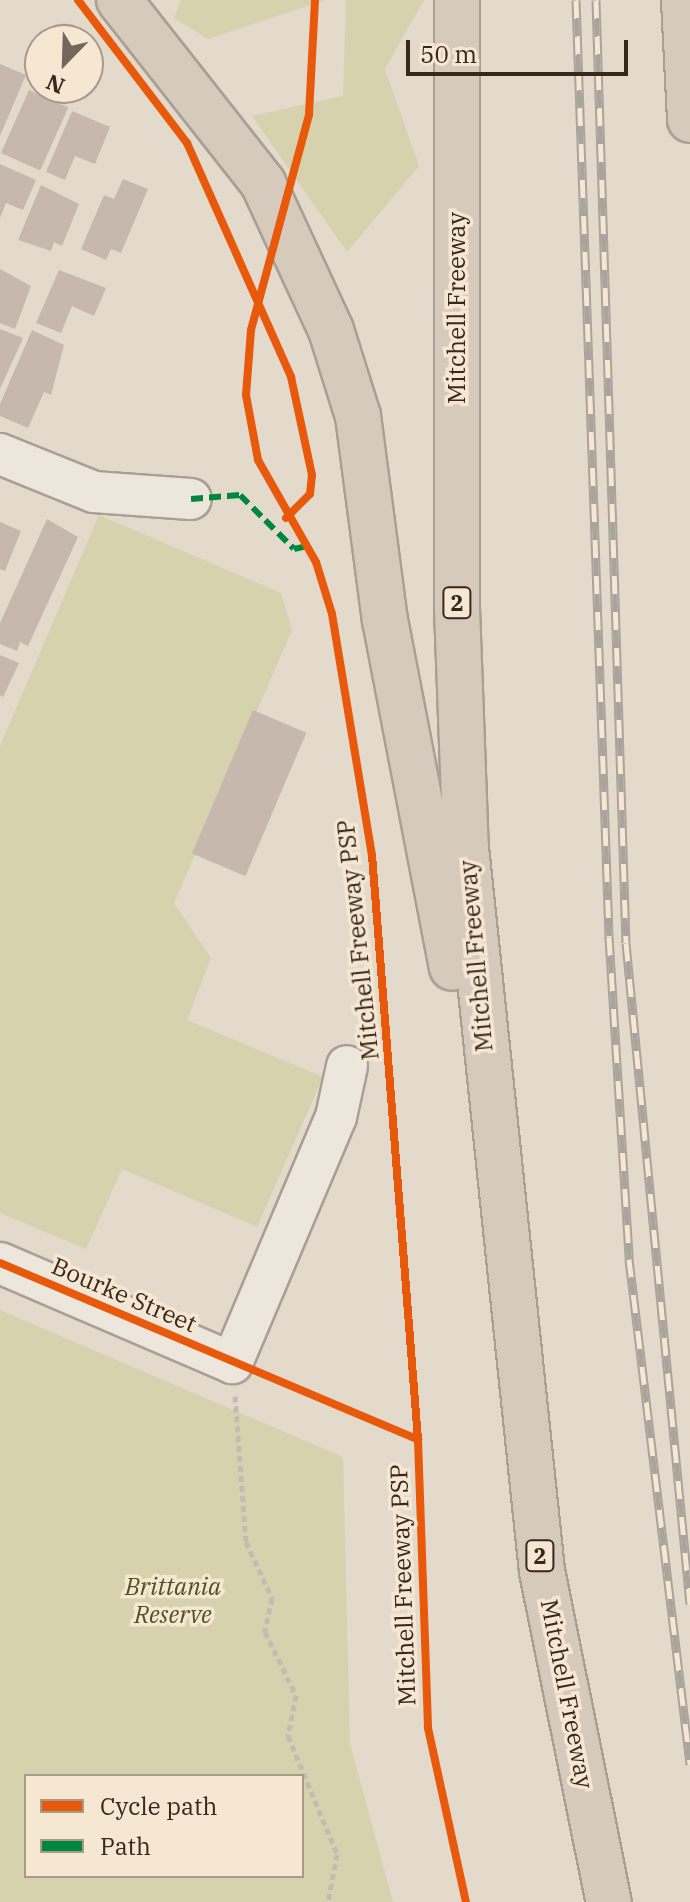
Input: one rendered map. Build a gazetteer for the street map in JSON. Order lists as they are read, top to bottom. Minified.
{"streets":{"highway":["Mitchell Freeway","2"],"street":["Bourke Street"],"cycle path":["Mitchell Freeway PSP"]},"parks":["Brittania Reserve"],"legend":["Cycle path","Path"],"scale_bar":"50 m","north":"bottom left"}
